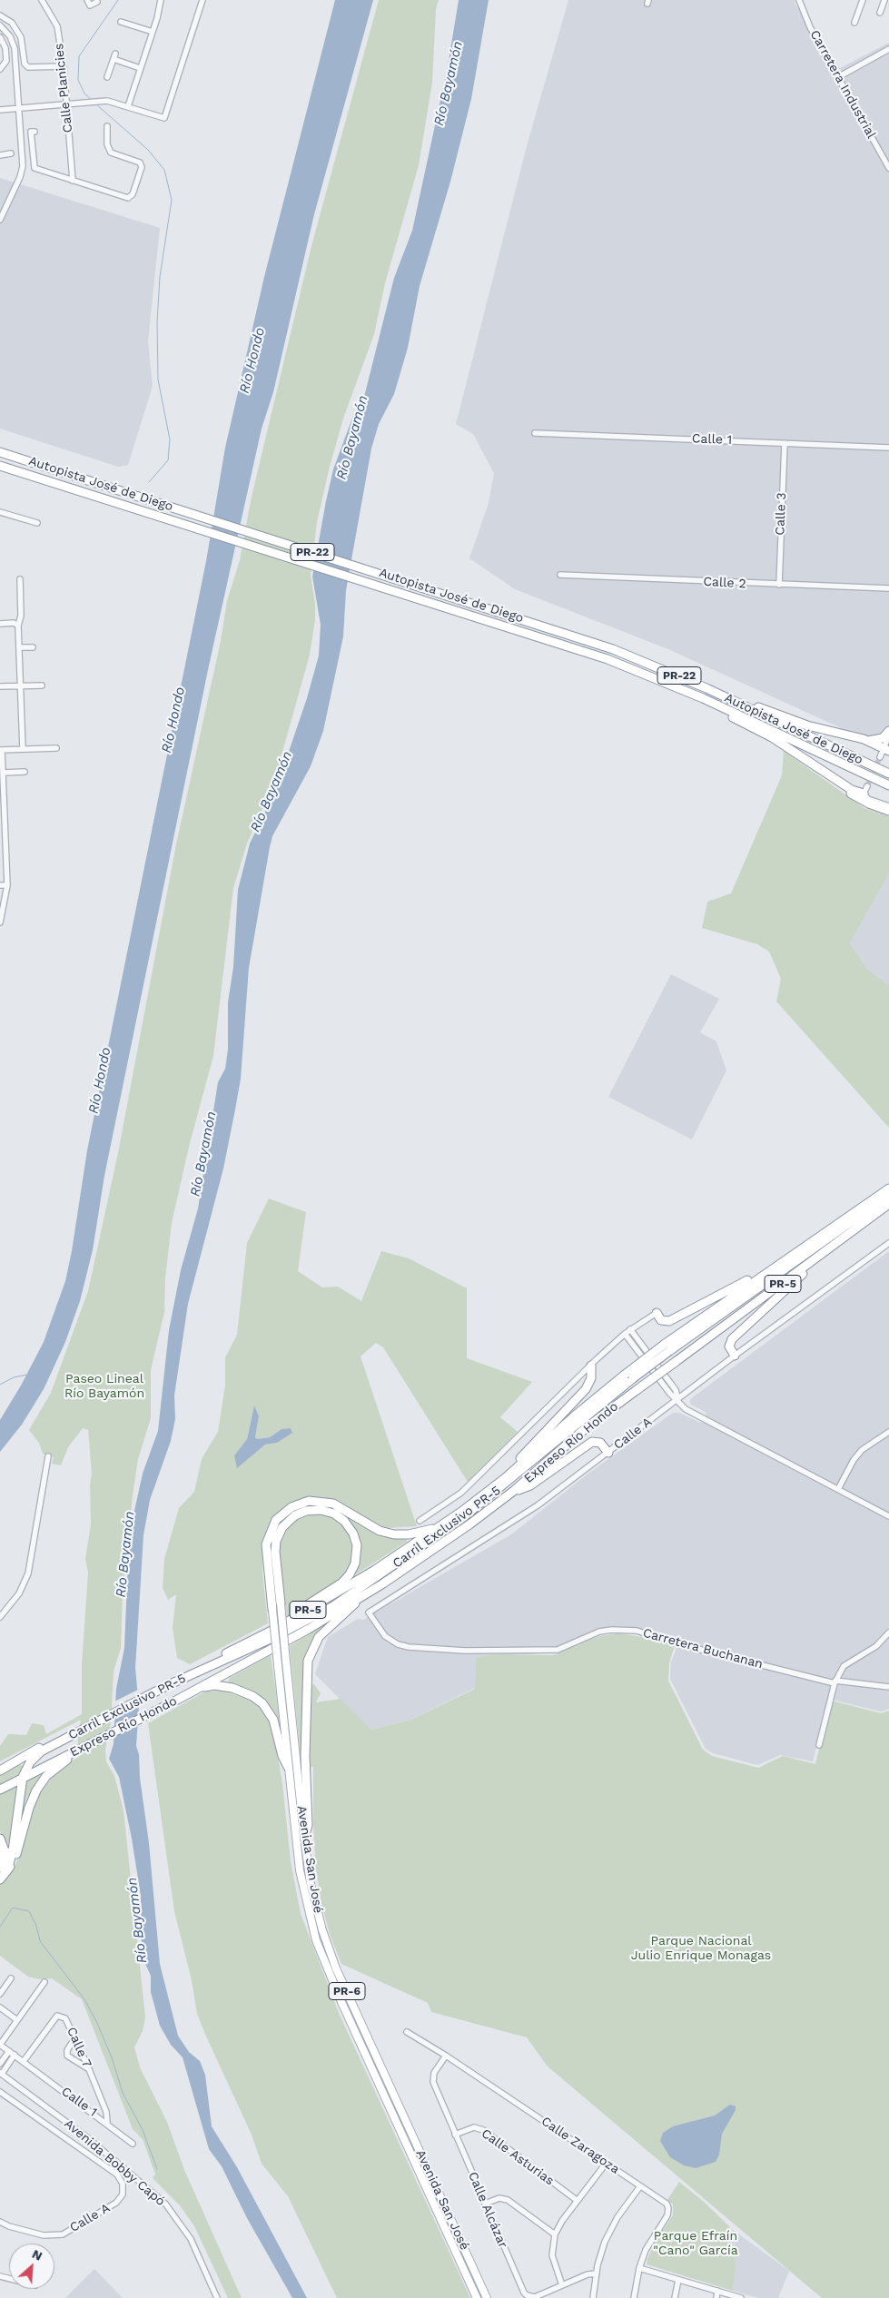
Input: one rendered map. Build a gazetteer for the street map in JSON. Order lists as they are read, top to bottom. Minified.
{"streets":{"highway":["Autopista José de Diego","PR-22","PR-5","Expreso Río Hondo","Carril Exclusivo PR-5"],"main road":["Avenida San José","PR-6"],"street":["Carretera Industrial","Calle Planicies","Calle 1","Calle 3","Calle 2","Calle A","Carretera Buchanan","Calle 7","Calle Zaragoza","Calle Asturias","Avenida Bobby Capó","Calle Alcázar"]},"crossings":[["Calle 1","Calle 3"],["Calle 1","Calle 7"],["Calle 3","Calle 2"],["Calle A","Carretera Buchanan"],["Expreso Río Hondo","Carril Exclusivo PR-5"],["Calle Zaragoza","Calle Alcázar"],["Calle Asturias","Calle Alcázar"]],"water":["Río Bayamón","Río Hondo"],"parks":["Paseo Lineal Río Bayamón","Parque Nacional Julio Enrique Monagas","Parque Efraín \"Cano\" García"],"north":"top right"}
